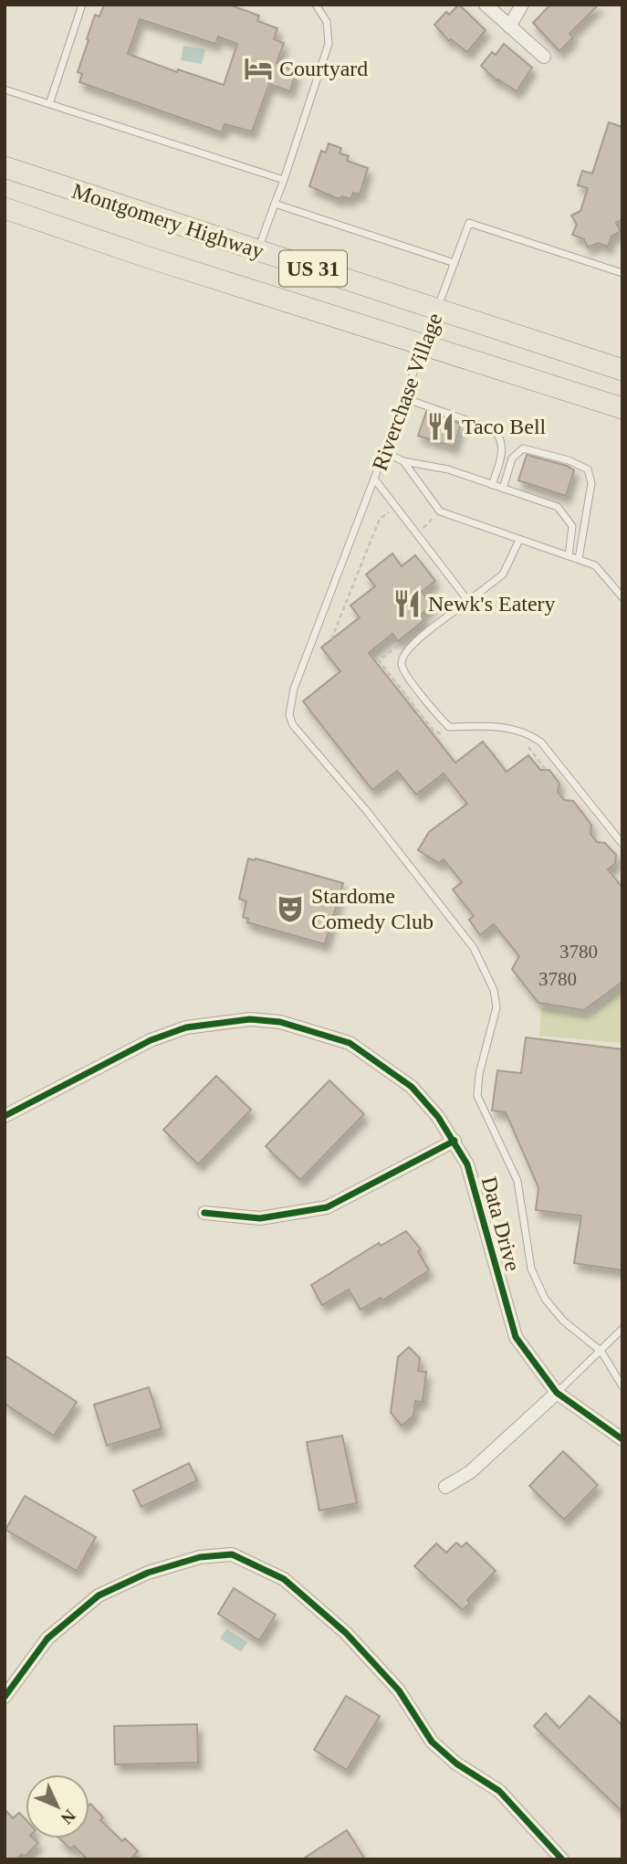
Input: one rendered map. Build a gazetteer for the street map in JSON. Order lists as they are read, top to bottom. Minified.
{"streets":{"main road":["Montgomery Highway","US 31"],"street":["Data Drive"],"lane":["Riverchase Village"]},"crossings":[["Montgomery Highway","Riverchase Village"]],"places":{"hotel":["Courtyard"],"restaurant":["Taco Bell","Newk's Eatery"],"theatre":["Stardome Comedy Club"]},"house_numbers":["3780","3780"],"north":"bottom right"}
